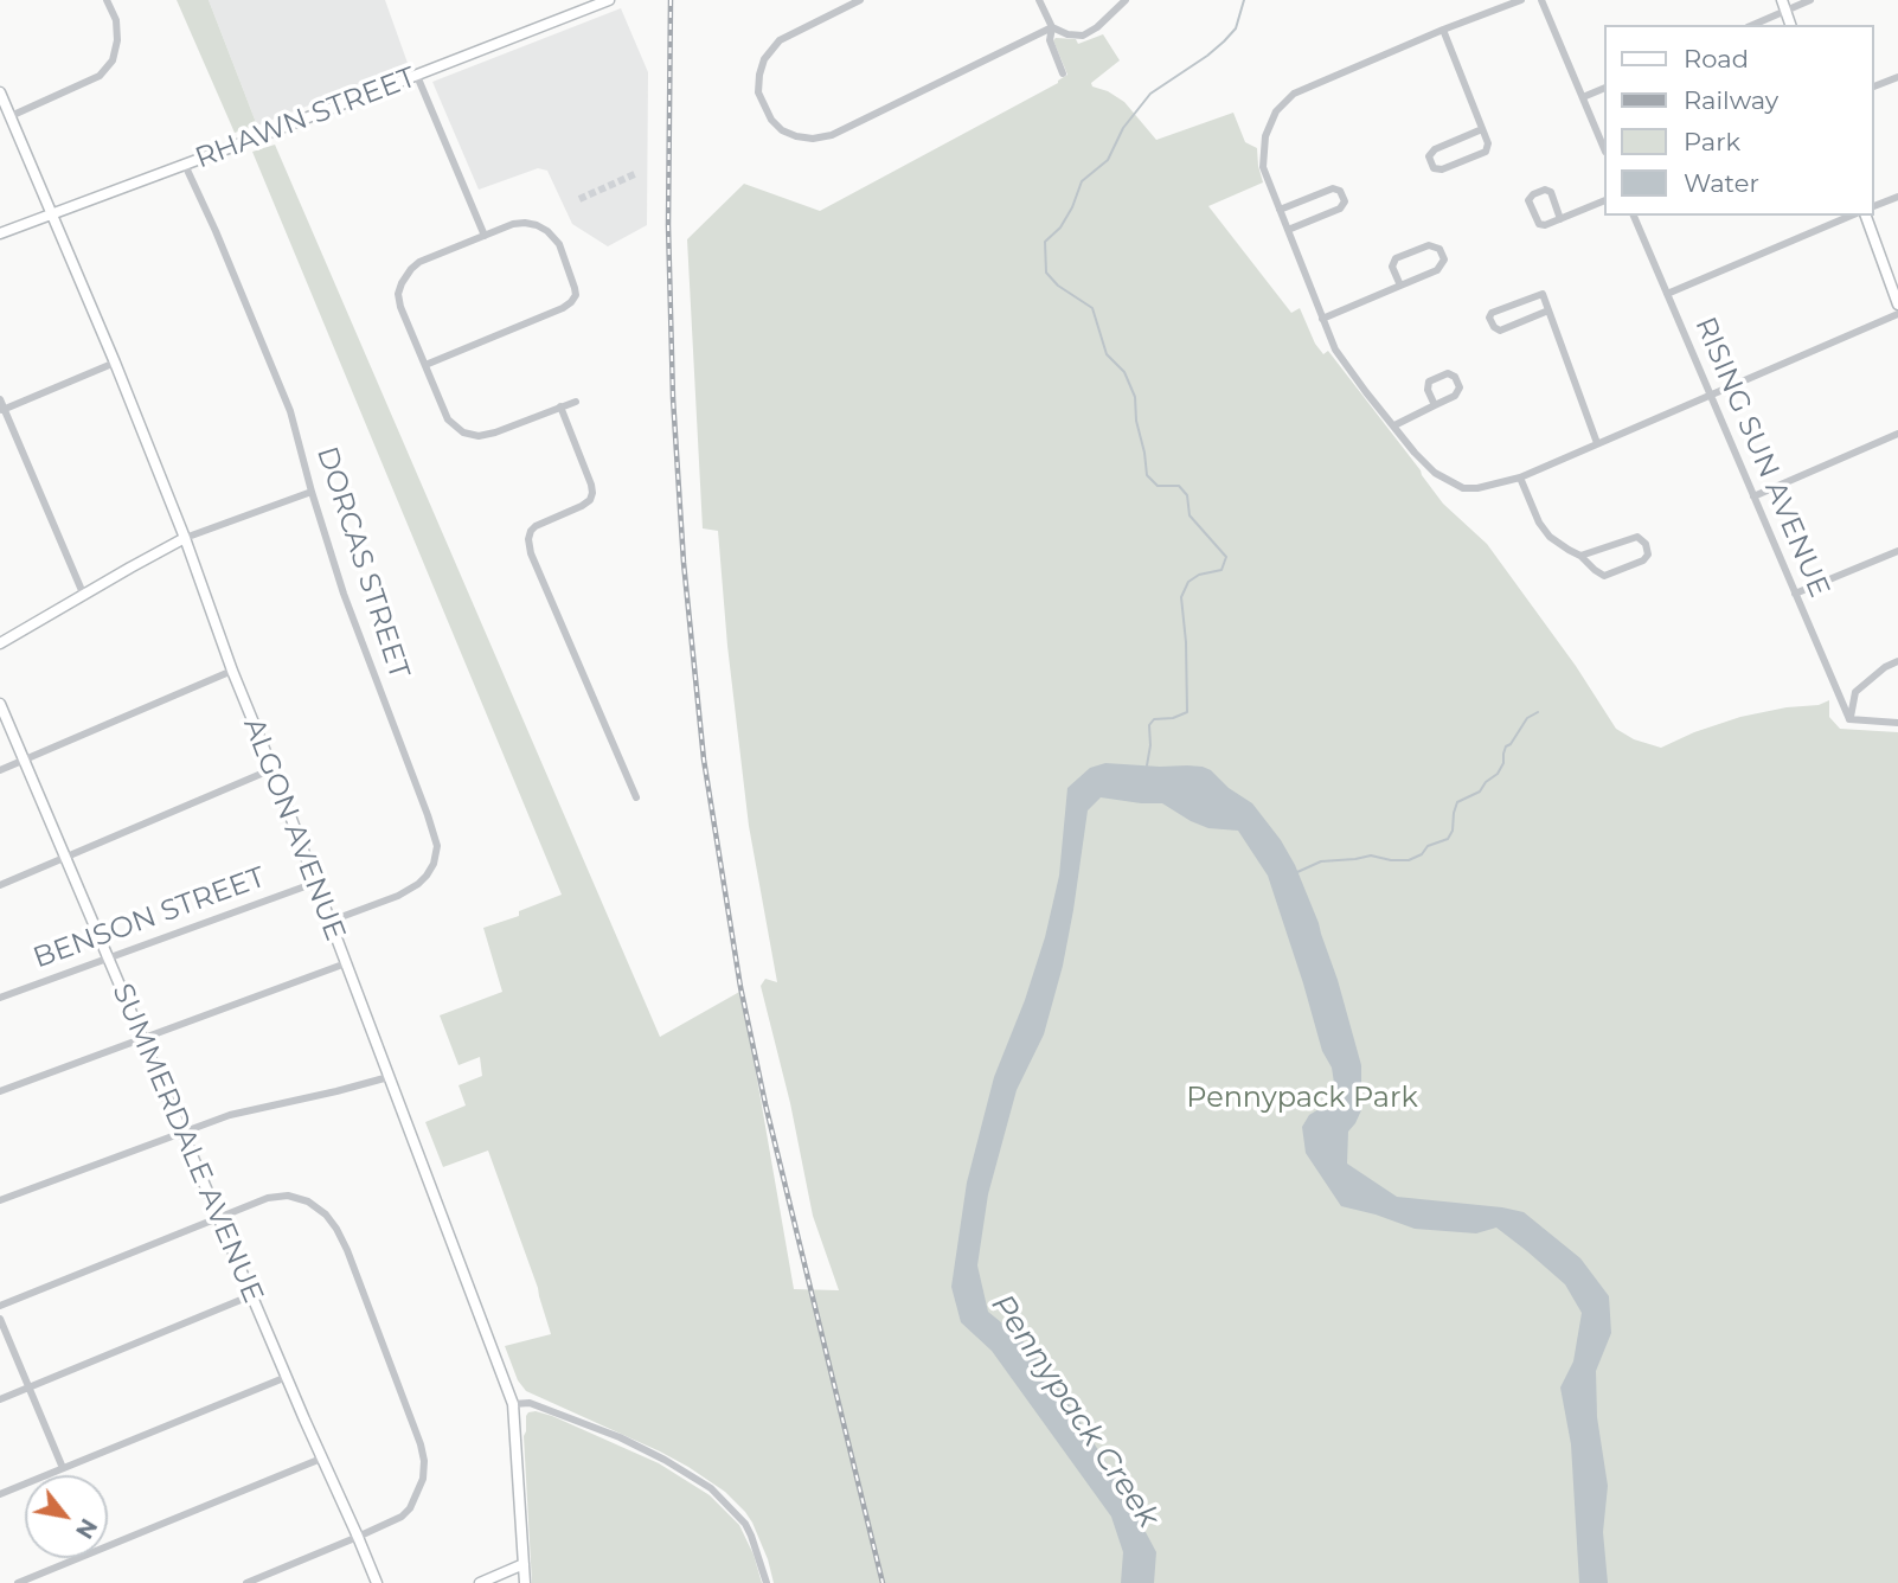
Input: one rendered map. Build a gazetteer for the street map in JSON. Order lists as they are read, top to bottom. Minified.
{"streets":{"street":["RHAWN STREET","RISING SUN AVENUE","DORCAS STREET","ALGON AVENUE","BENSON STREET","SUMMERDALE AVENUE"]},"crossings":[["RHAWN STREET","DORCAS STREET"],["RHAWN STREET","ALGON AVENUE"],["DORCAS STREET","ALGON AVENUE"],["ALGON AVENUE","BENSON STREET"],["BENSON STREET","SUMMERDALE AVENUE"]],"water":["Pennypack Creek"],"parks":["Pennypack Park"],"legend":["Road","Railway","Park","Water"],"north":"bottom right"}
